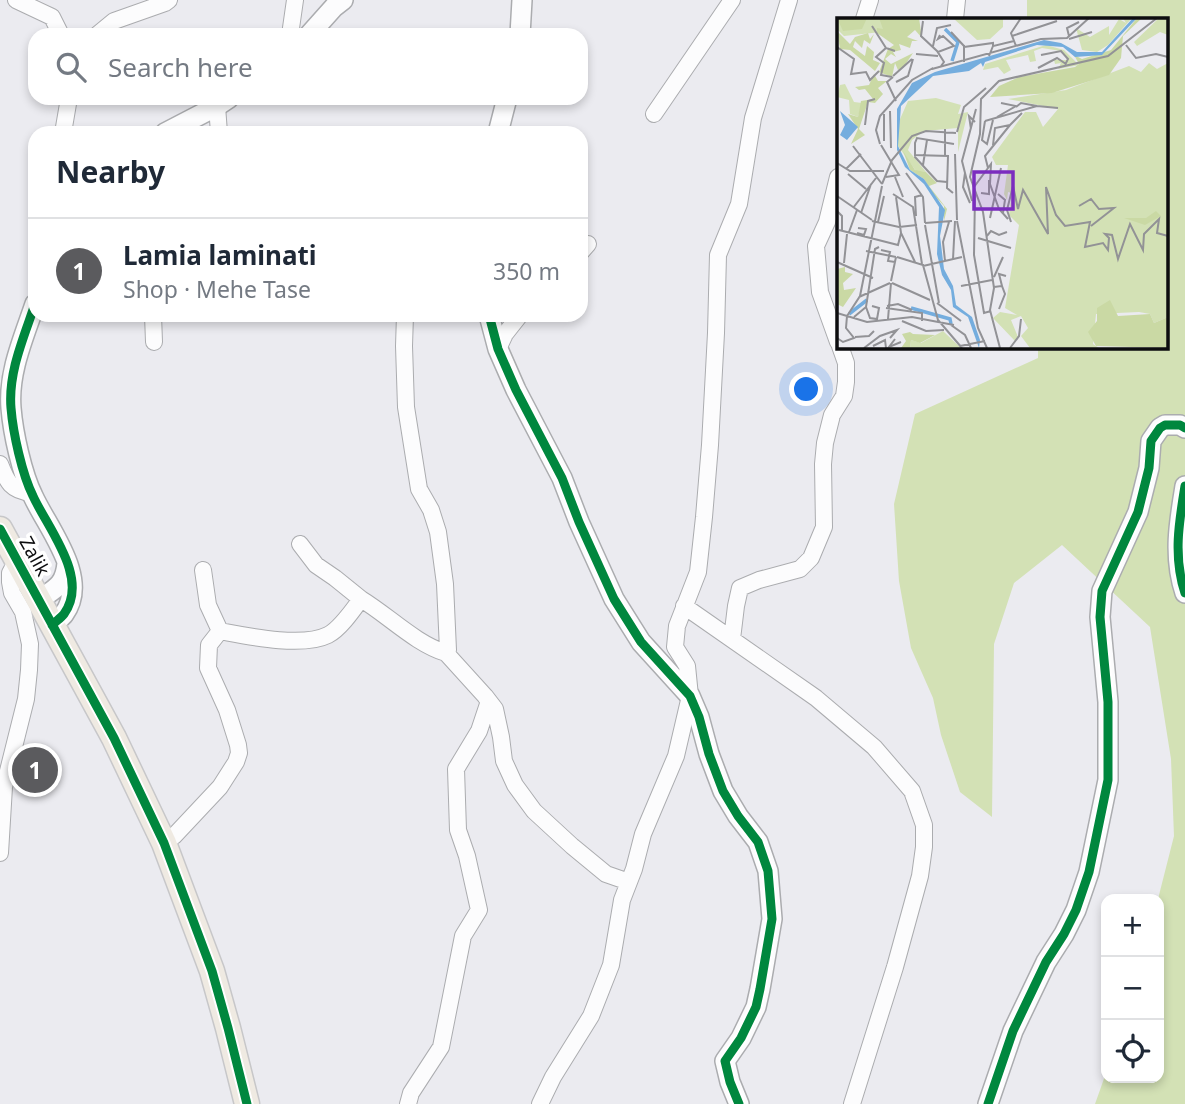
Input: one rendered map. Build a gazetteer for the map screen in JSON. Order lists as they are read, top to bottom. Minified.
{"streets":{"main road":["Zalik"]},"page":{"search":"Search here","heading":"Nearby","list":[{"mark":"1","name":"Lamia laminati","note":"Shop · Mehe Tase","value":"350 m"}],"pins":"1","map_buttons":["+","−"]}}
